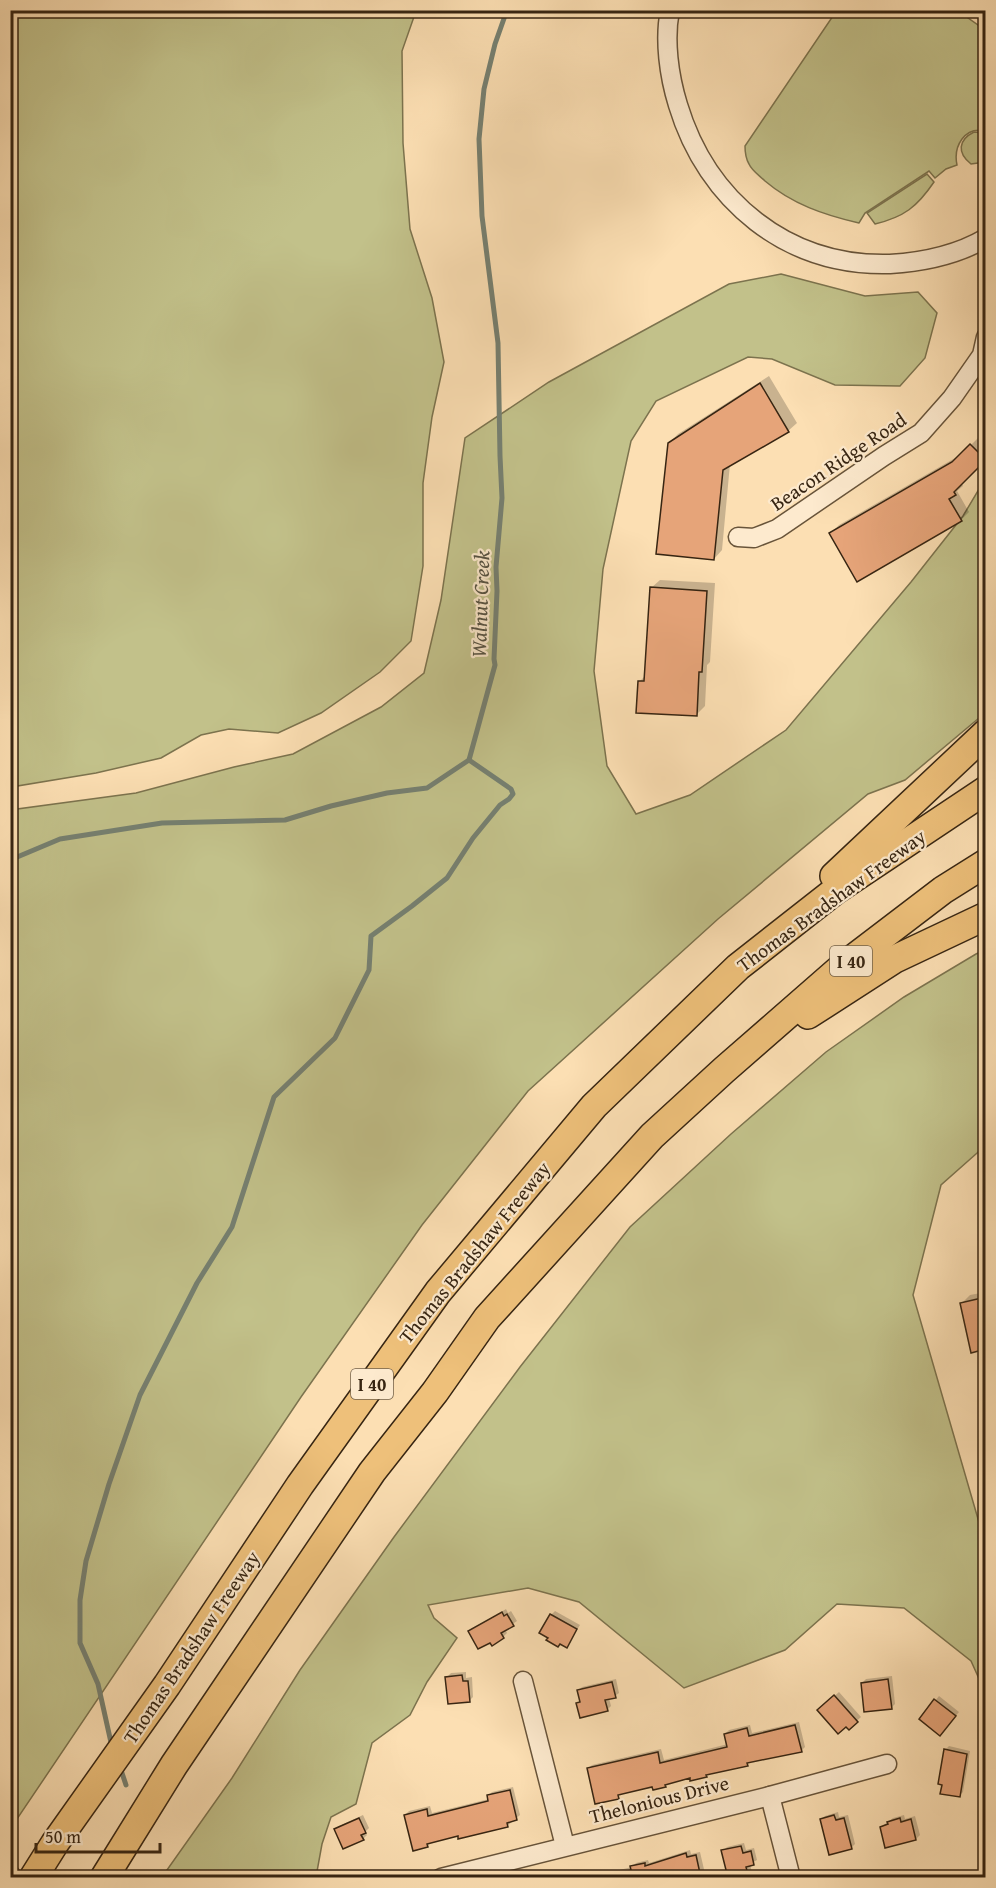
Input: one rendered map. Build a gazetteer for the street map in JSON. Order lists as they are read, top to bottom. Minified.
{"streets":{"highway":["Thomas Bradshaw Freeway","I 40"],"street":["Beacon Ridge Road","Thelonious Drive"]},"water":["Walnut Creek"],"scale_bar":"50 m"}
